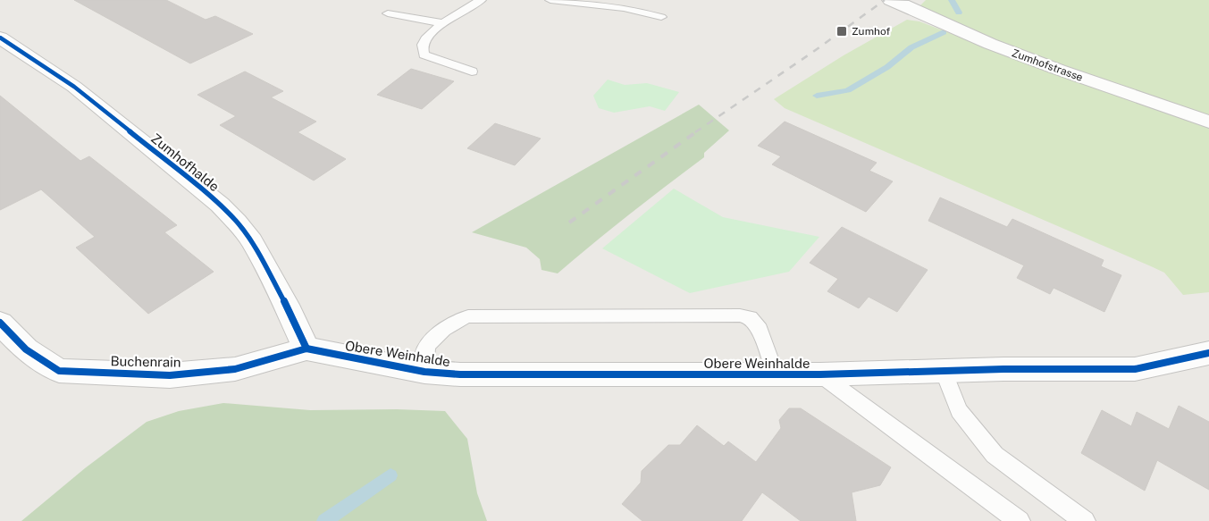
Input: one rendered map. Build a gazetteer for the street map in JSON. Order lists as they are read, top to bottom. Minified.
{"streets":{"street":["Zumhofstrasse","Zumhofhalde","Obere Weinhalde","Buchenrain"]},"crossings":[["Zumhofhalde","Obere Weinhalde"],["Zumhofhalde","Buchenrain"],["Obere Weinhalde","Buchenrain"]],"places":{"transit":["Zumhof"]}}
